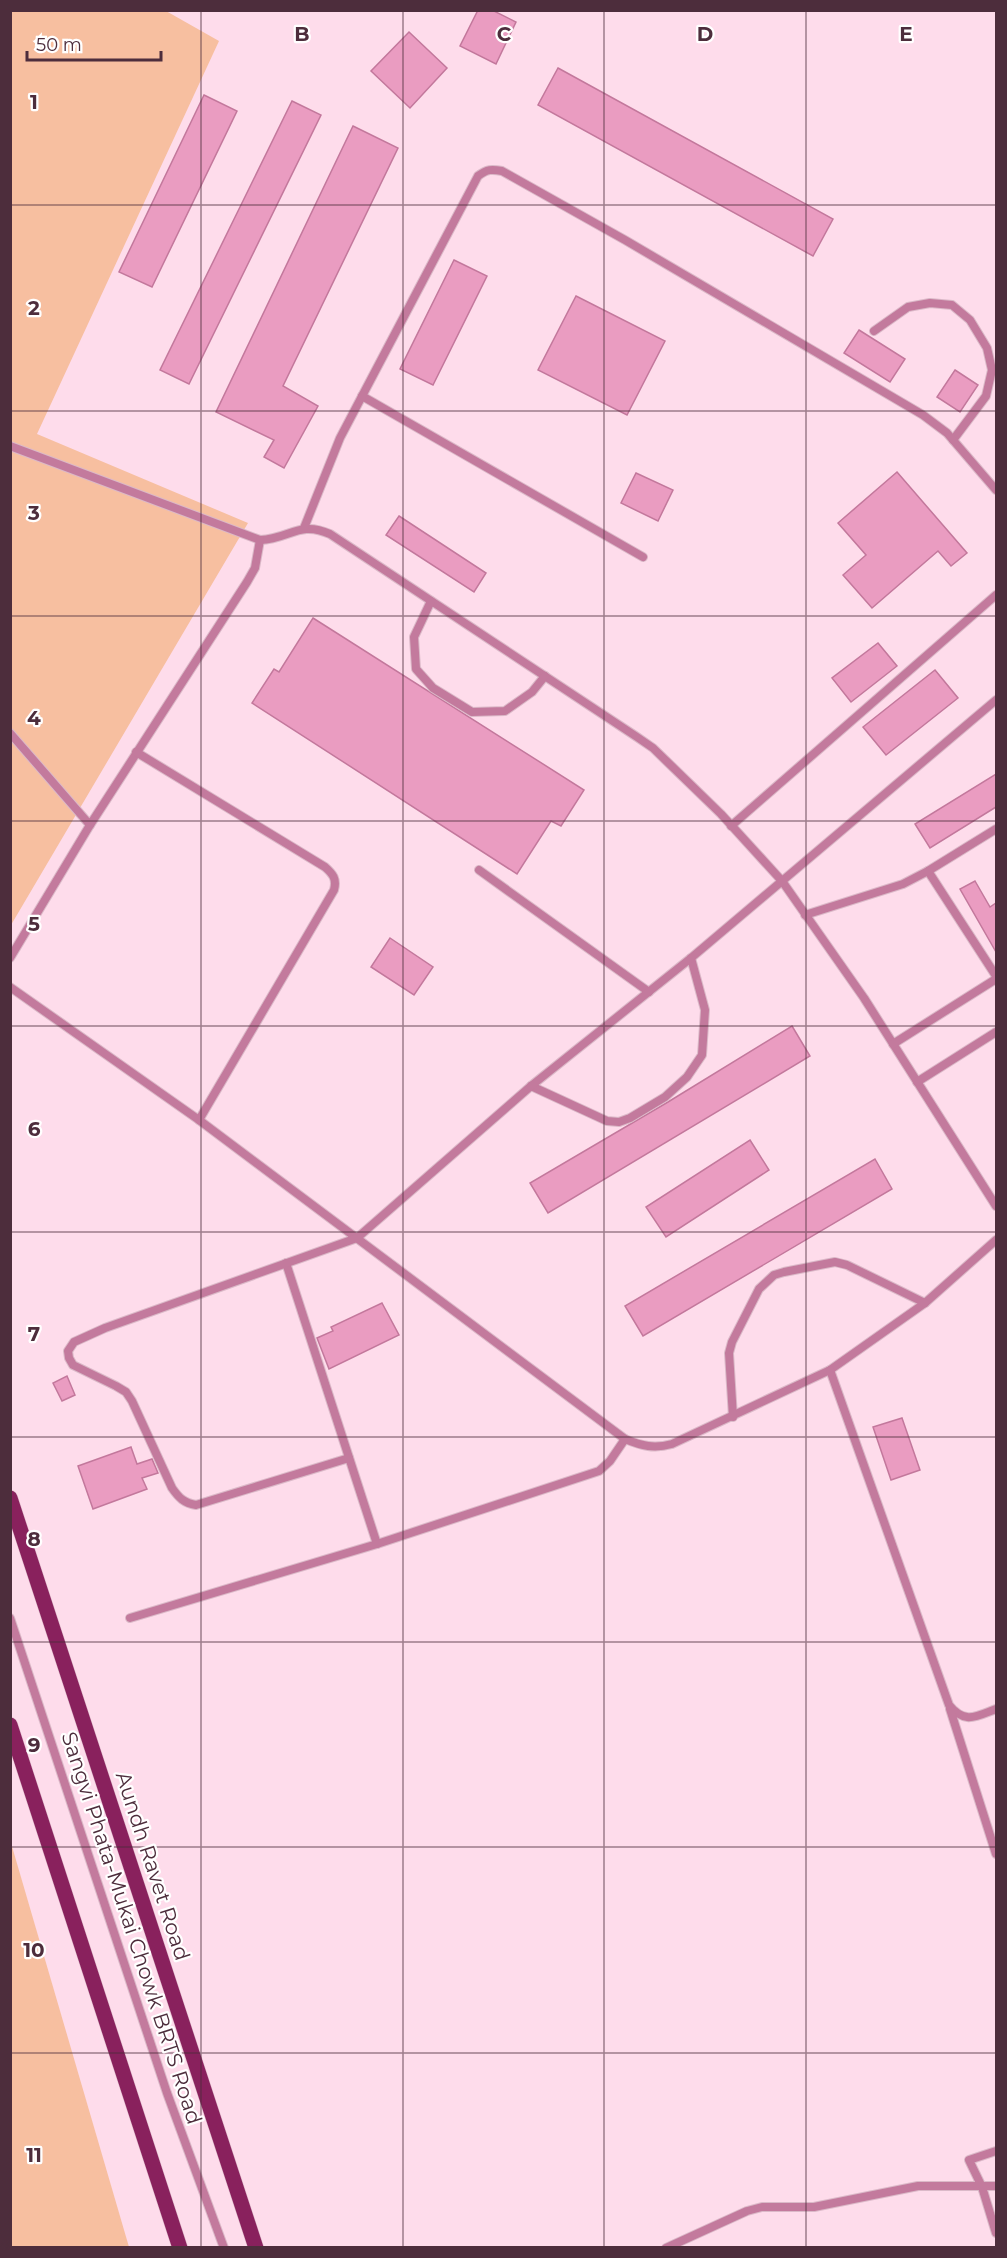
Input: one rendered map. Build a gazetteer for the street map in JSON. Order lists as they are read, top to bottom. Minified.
{"streets":{"main road":["Aundh Ravet Road"],"lane":["Sangvi Phata-Mukai Chowk BRTS Road"]},"scale_bar":"50 m","grid":{"columns":["B","C","D","E"],"rows":["1","2","3","4","5","6","7","8","9","10","11"]}}
